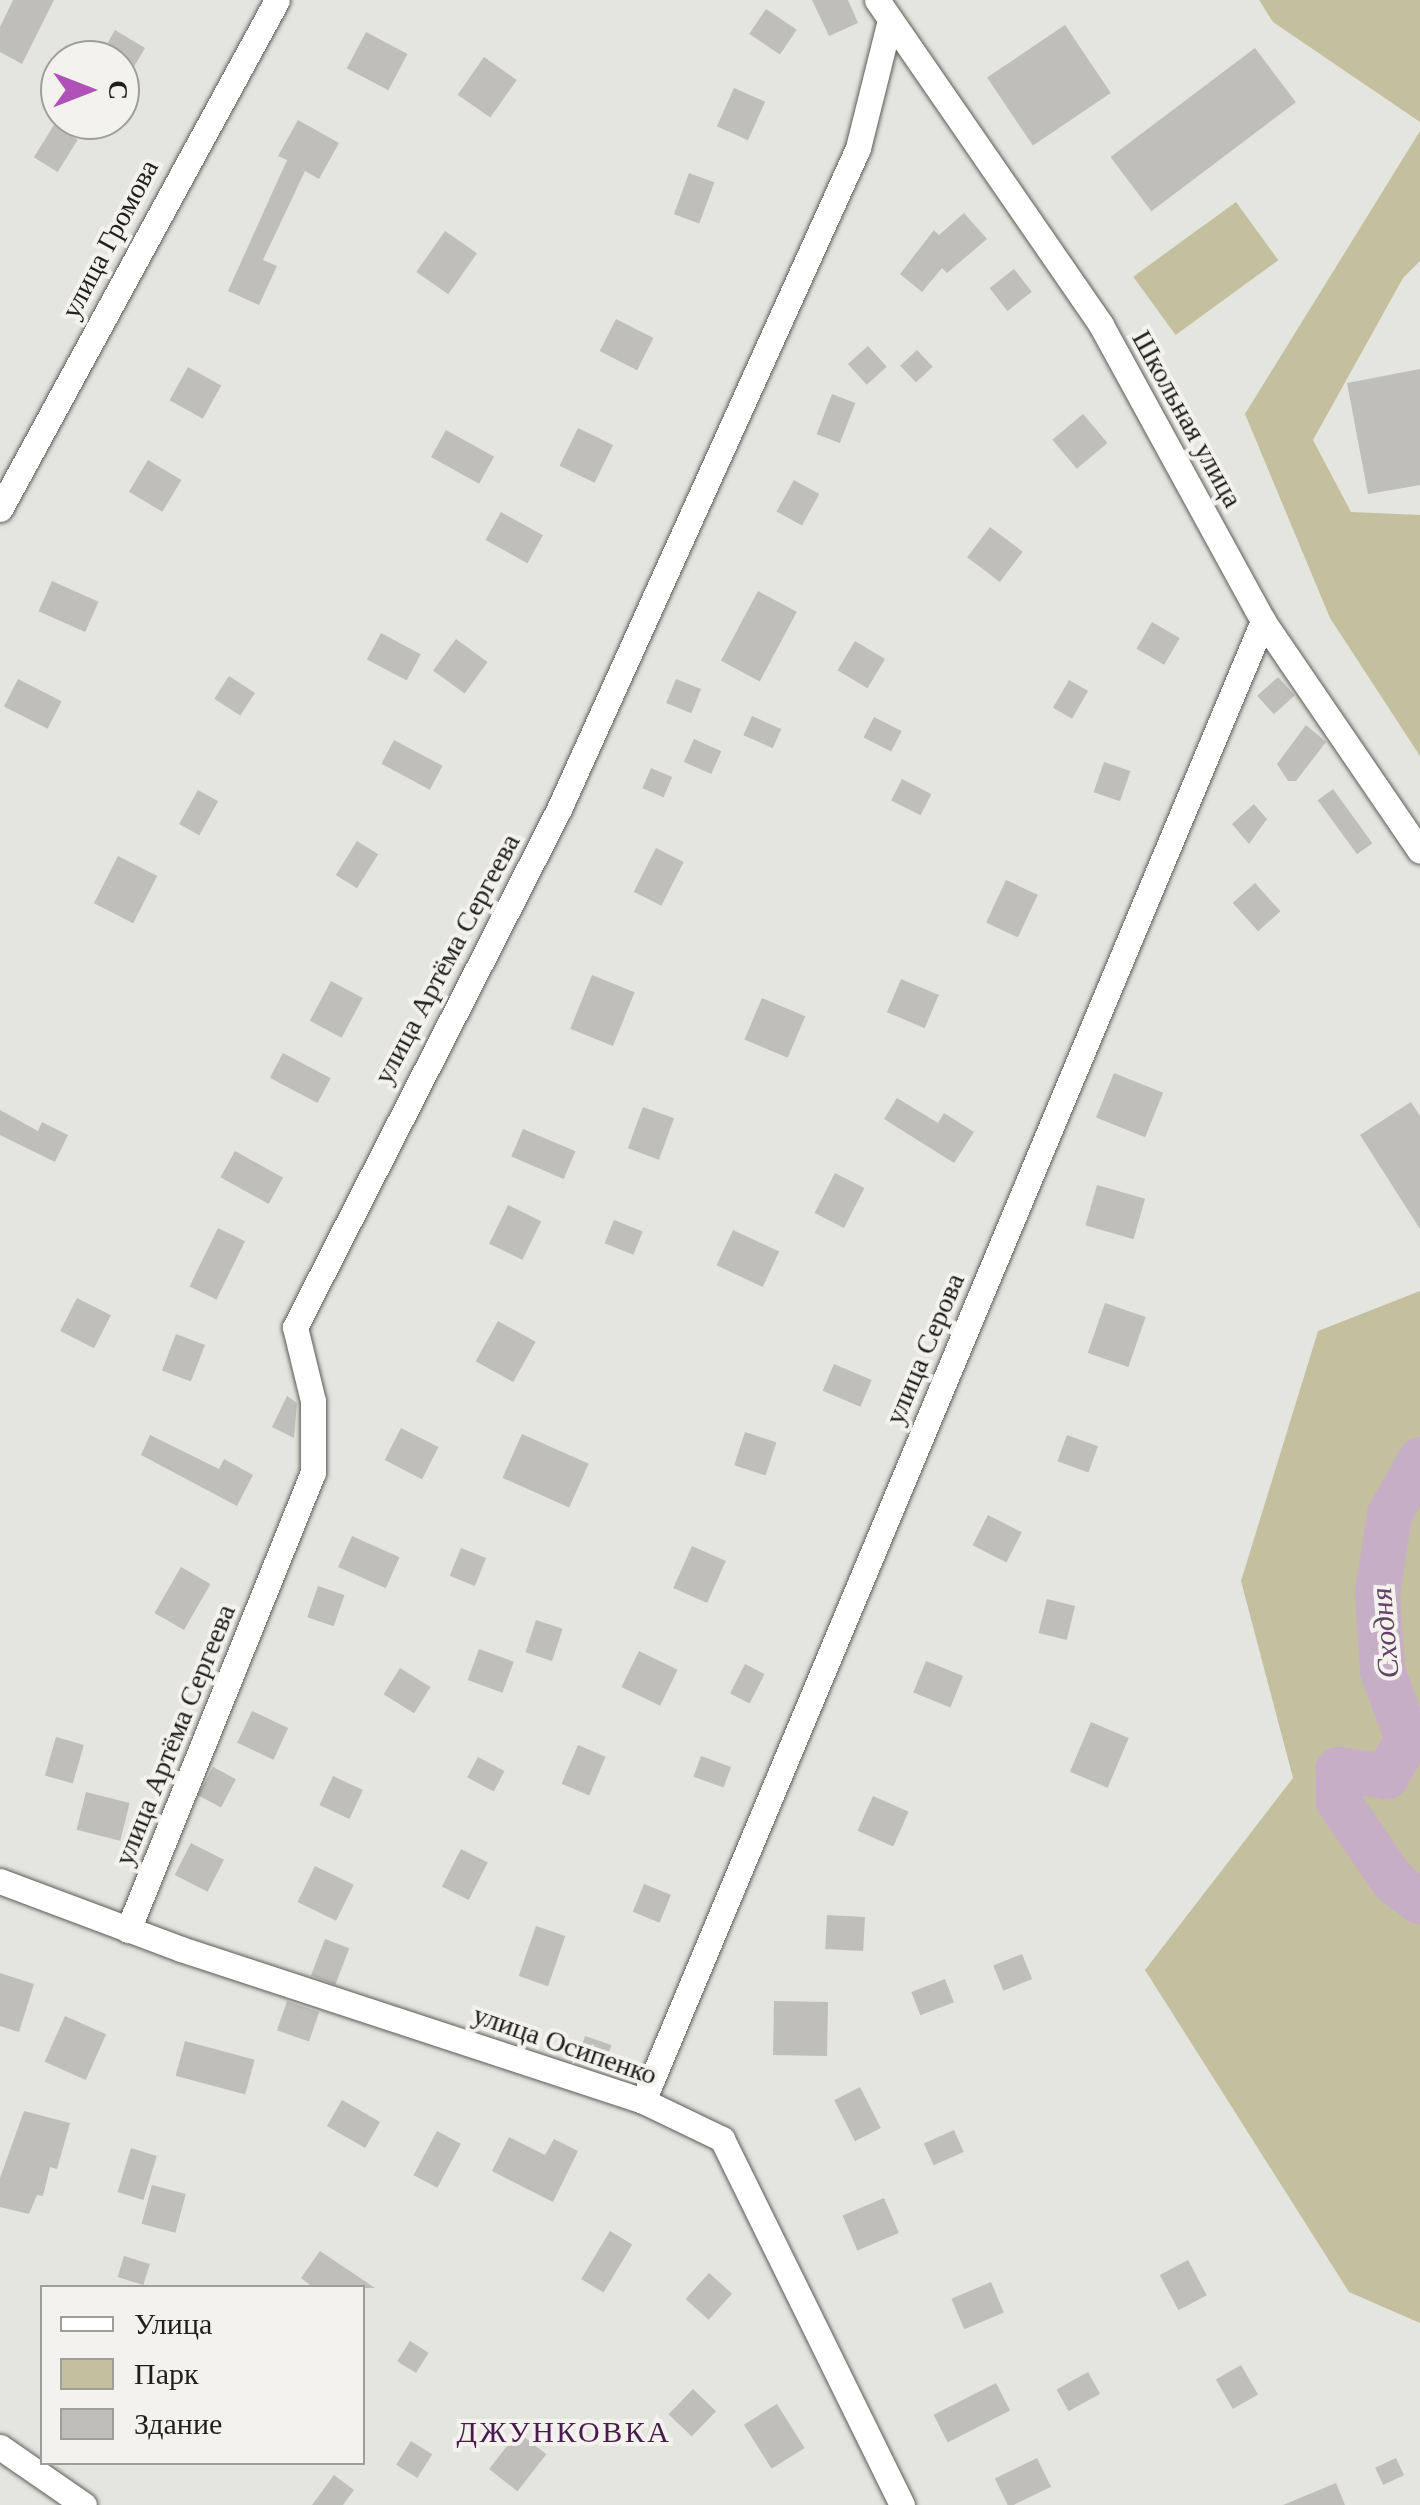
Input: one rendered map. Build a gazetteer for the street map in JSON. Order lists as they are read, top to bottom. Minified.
{"streets":{"street":["улица Громова","Школьная улица","улица Артёма Сергеева","улица Серова","улица Осипенко"]},"crossings":[["Школьная улица","улица Артёма Сергеева"],["Школьная улица","улица Серова"],["улица Артёма Сергеева","улица Осипенко"],["улица Серова","улица Осипенко"]],"districts":["ДЖУНКОВКА"],"water":["Сходня"],"legend":["Улица","Парк","Здание"],"north":"right"}
